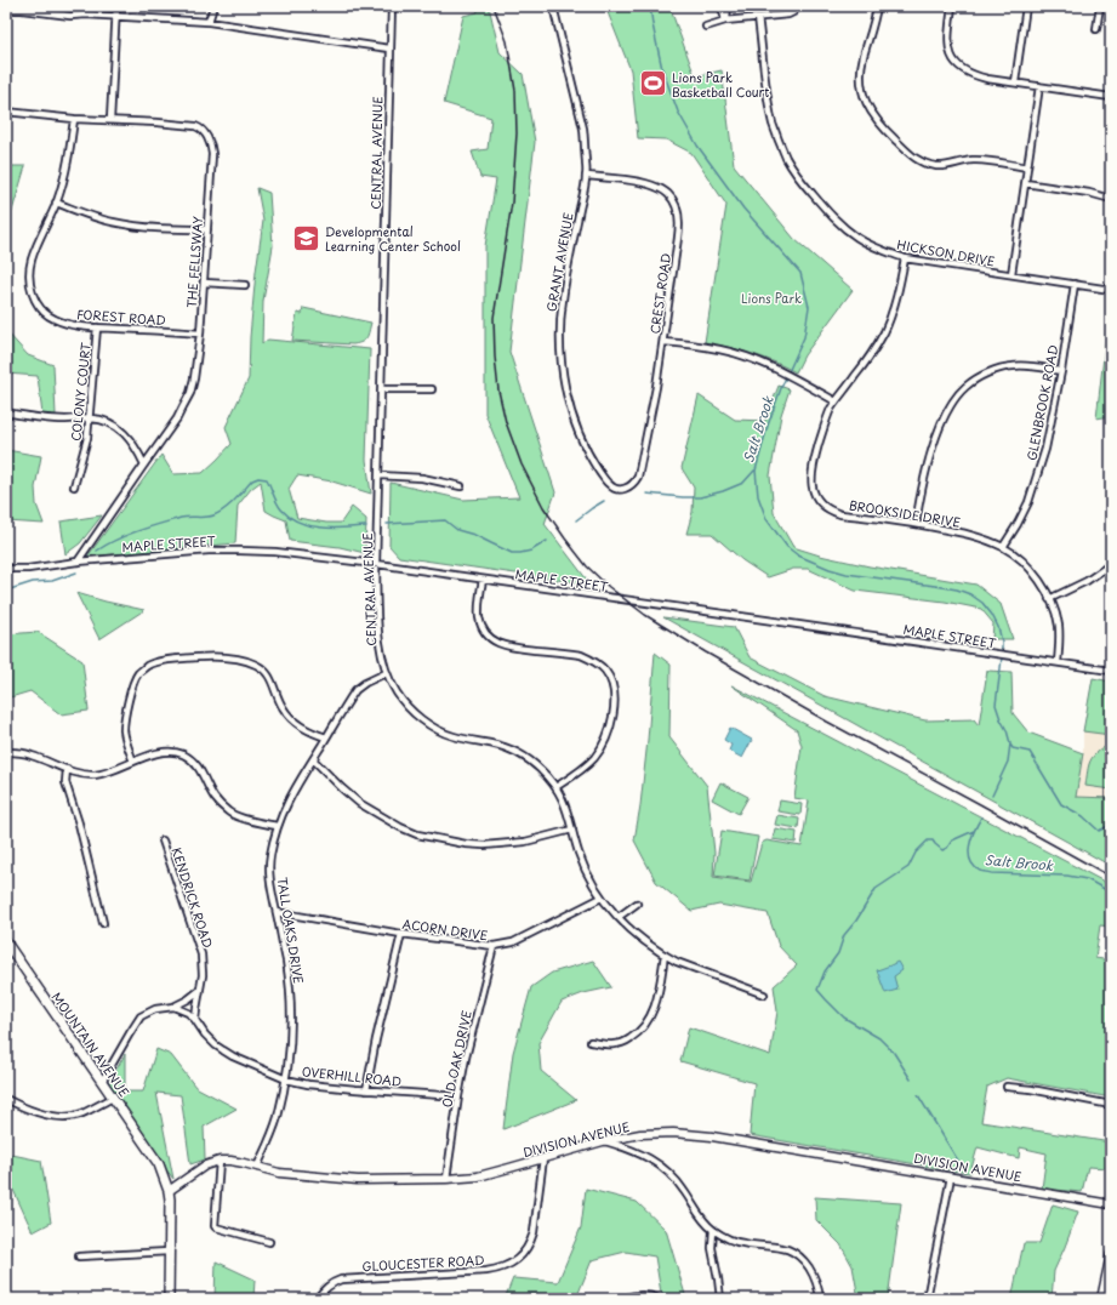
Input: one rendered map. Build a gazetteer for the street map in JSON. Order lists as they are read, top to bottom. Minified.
{"streets":{"main road":["MOUNTAIN AVENUE"],"street":["CENTRAL AVENUE","HICKSON DRIVE","THE FELLSWAY","GRANT AVENUE","CREST ROAD","FOREST ROAD","COLONY COURT","GLENBROOK ROAD","BROOKSIDE DRIVE","MAPLE STREET","KENDRICK ROAD","ACORN DRIVE","TALL OAKS DRIVE","OLD OAK DRIVE","OVERHILL ROAD","DIVISION AVENUE","GLOUCESTER ROAD"]},"crossings":[["CENTRAL AVENUE","MAPLE STREET"],["CENTRAL AVENUE","ACORN DRIVE"],["CENTRAL AVENUE","TALL OAKS DRIVE"],["HICKSON DRIVE","GLENBROOK ROAD"],["HICKSON DRIVE","BROOKSIDE DRIVE"],["THE FELLSWAY","FOREST ROAD"],["THE FELLSWAY","MAPLE STREET"],["GRANT AVENUE","CREST ROAD"],["FOREST ROAD","COLONY COURT"],["GLENBROOK ROAD","BROOKSIDE DRIVE"],["BROOKSIDE DRIVE","MAPLE STREET"],["KENDRICK ROAD","OVERHILL ROAD"],["ACORN DRIVE","TALL OAKS DRIVE"],["ACORN DRIVE","OLD OAK DRIVE"],["TALL OAKS DRIVE","OVERHILL ROAD"],["TALL OAKS DRIVE","DIVISION AVENUE"],["OLD OAK DRIVE","OVERHILL ROAD"],["OLD OAK DRIVE","DIVISION AVENUE"],["DIVISION AVENUE","GLOUCESTER ROAD"]],"water":["Salt Brook"],"parks":["Lions Park"],"places":{"sports":["Lions Park Basketball Court"],"school or university":["Developmental Learning Center School"]}}
